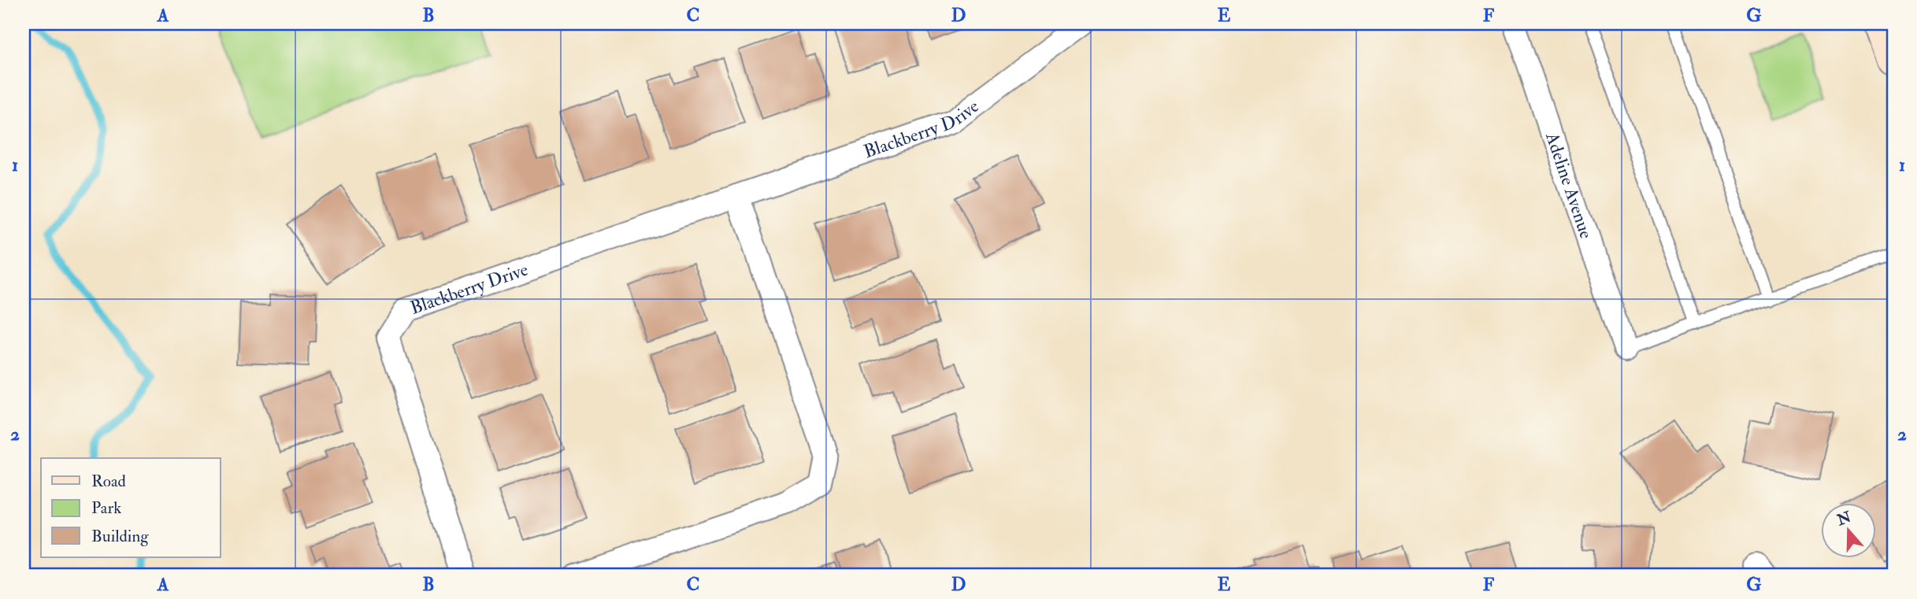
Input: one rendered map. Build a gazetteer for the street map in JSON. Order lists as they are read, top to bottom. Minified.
{"streets":{"street":["Blackberry Drive","Adeline Avenue"]},"legend":["Road","Park","Building"],"north":"top","grid":{"columns":["A","B","C","D","E","F","G"],"rows":["1","2"]}}
